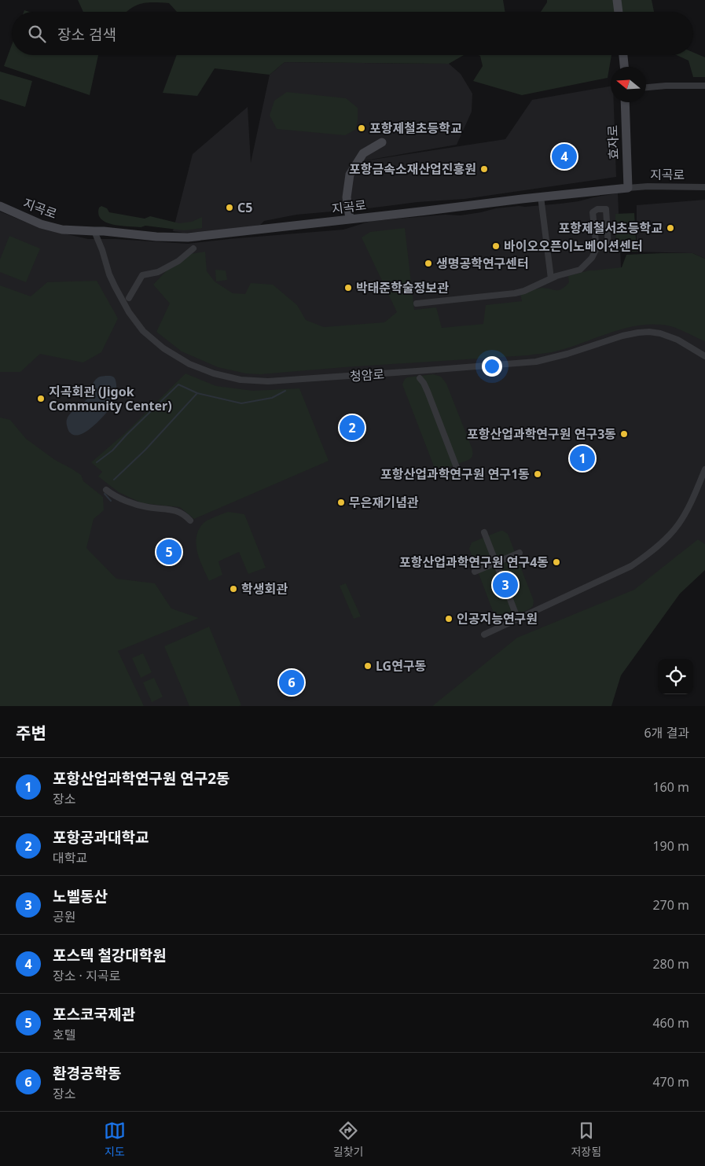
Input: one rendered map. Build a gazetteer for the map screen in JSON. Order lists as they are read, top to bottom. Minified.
{"streets":{"street":["효자로","지곡로","청암로"]},"crossings":[["효자로","지곡로"],["지곡로","청암로"]],"places":["포항제철초등학교","포항금속소재산업진흥원","C5","포항제철서초등학교","바이오오픈이노베이션센터","생명공학연구센터","박태준학술정보관","지곡회관 (Jigok Community Center)","포항산업과학연구원 연구3동","포항산업과학연구원 연구1동","무은재기념관","포항산업과학연구원 연구4동","학생회관","인공지능연구원","LG연구동"],"north":"left","page":{"search":"장소 검색","pins":["4","2","1","5","3","6"],"heading":["주변","6개 결과"],"list":[{"mark":"1","name":"포항산업과학연구원 연구2동","note":"장소","value":"160 m"},{"mark":"2","name":"포항공과대학교","note":"대학교","value":"190 m"},{"mark":"3","name":"노벨동산","note":"공원","value":"270 m"},{"mark":"4","name":"포스텍 철강대학원","note":"장소 · 지곡로","value":"280 m"},{"mark":"5","name":"포스코국제관","note":"호텔","value":"460 m"},{"mark":"6","name":"환경공학동","note":"장소","value":"470 m"}],"nav":["지도","길찾기","저장됨"]}}
